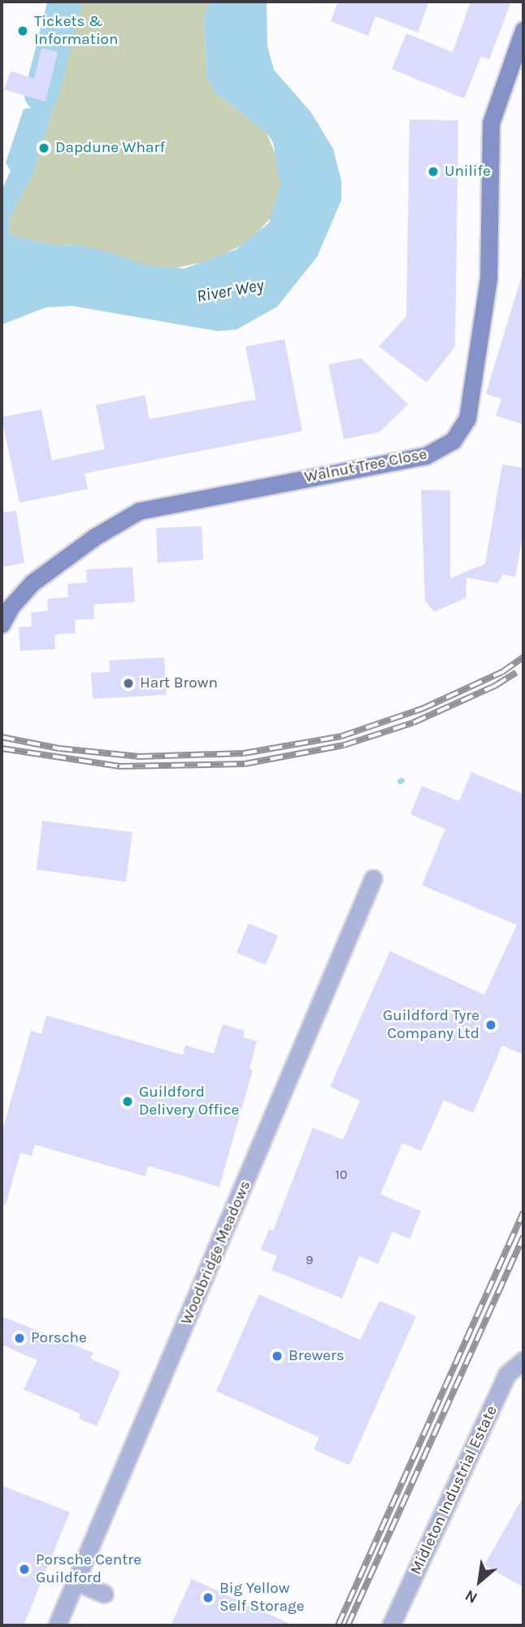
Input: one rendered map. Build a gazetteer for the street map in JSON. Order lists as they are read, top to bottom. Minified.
{"streets":{"street":["Walnut Tree Close","Woodbridge Meadows","Midleton Industrial Estate"]},"water":["River Wey"],"places":["Tickets & Information","Dapdune Wharf","Unilife","Hart Brown","Guildford Tyre Company Ltd","Guildford Delivery Office","Porsche","Brewers","Porsche Centre Guildford","Big Yellow Self Storage"],"house_numbers":["10","9"],"north":"bottom left"}
